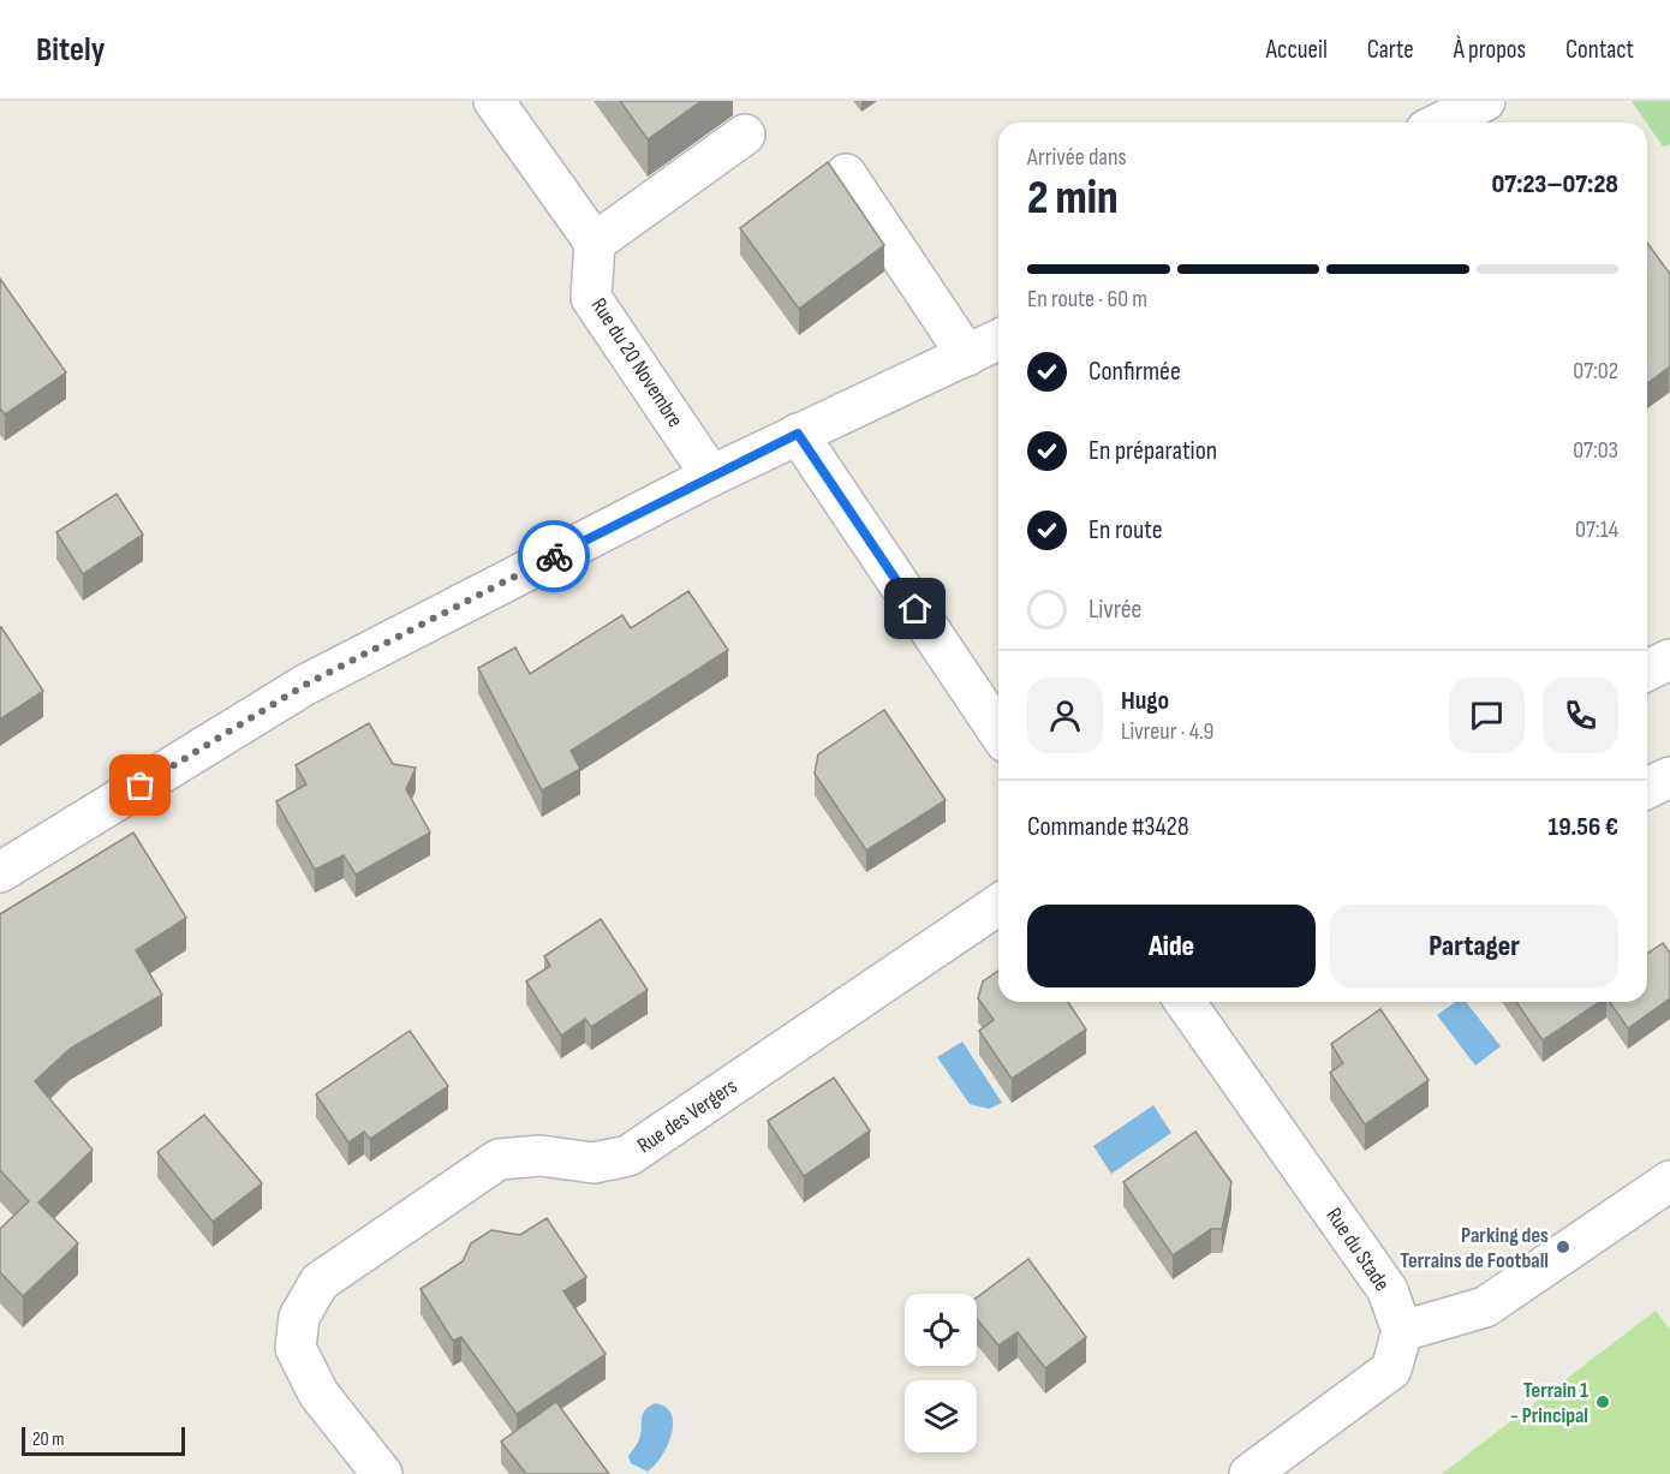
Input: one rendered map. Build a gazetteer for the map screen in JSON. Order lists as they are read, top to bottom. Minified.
{"streets":{"street":["Rue du 20 Novembre","Rue des Vergers","Rue du Stade"]},"places":["Parking des Terrains de Football","Terrain 1 - Principal"],"scale_bar":"20 m","page":{"header":"Bitely","nav":["Accueil","Carte","À propos","Contact"],"heading":["2 min","Arrivée dans","07:23–07:28"],"panel":["Hugo","Livreur · 4.9","Commande #3428","19.56 €"],"bar":"En route · 60 m","list":[["Confirmée","07:02"],["En préparation","07:03"],["En route","07:14"],"Livrée"],"buttons":["Aide","Partager"],"scale":"20 m"}}
